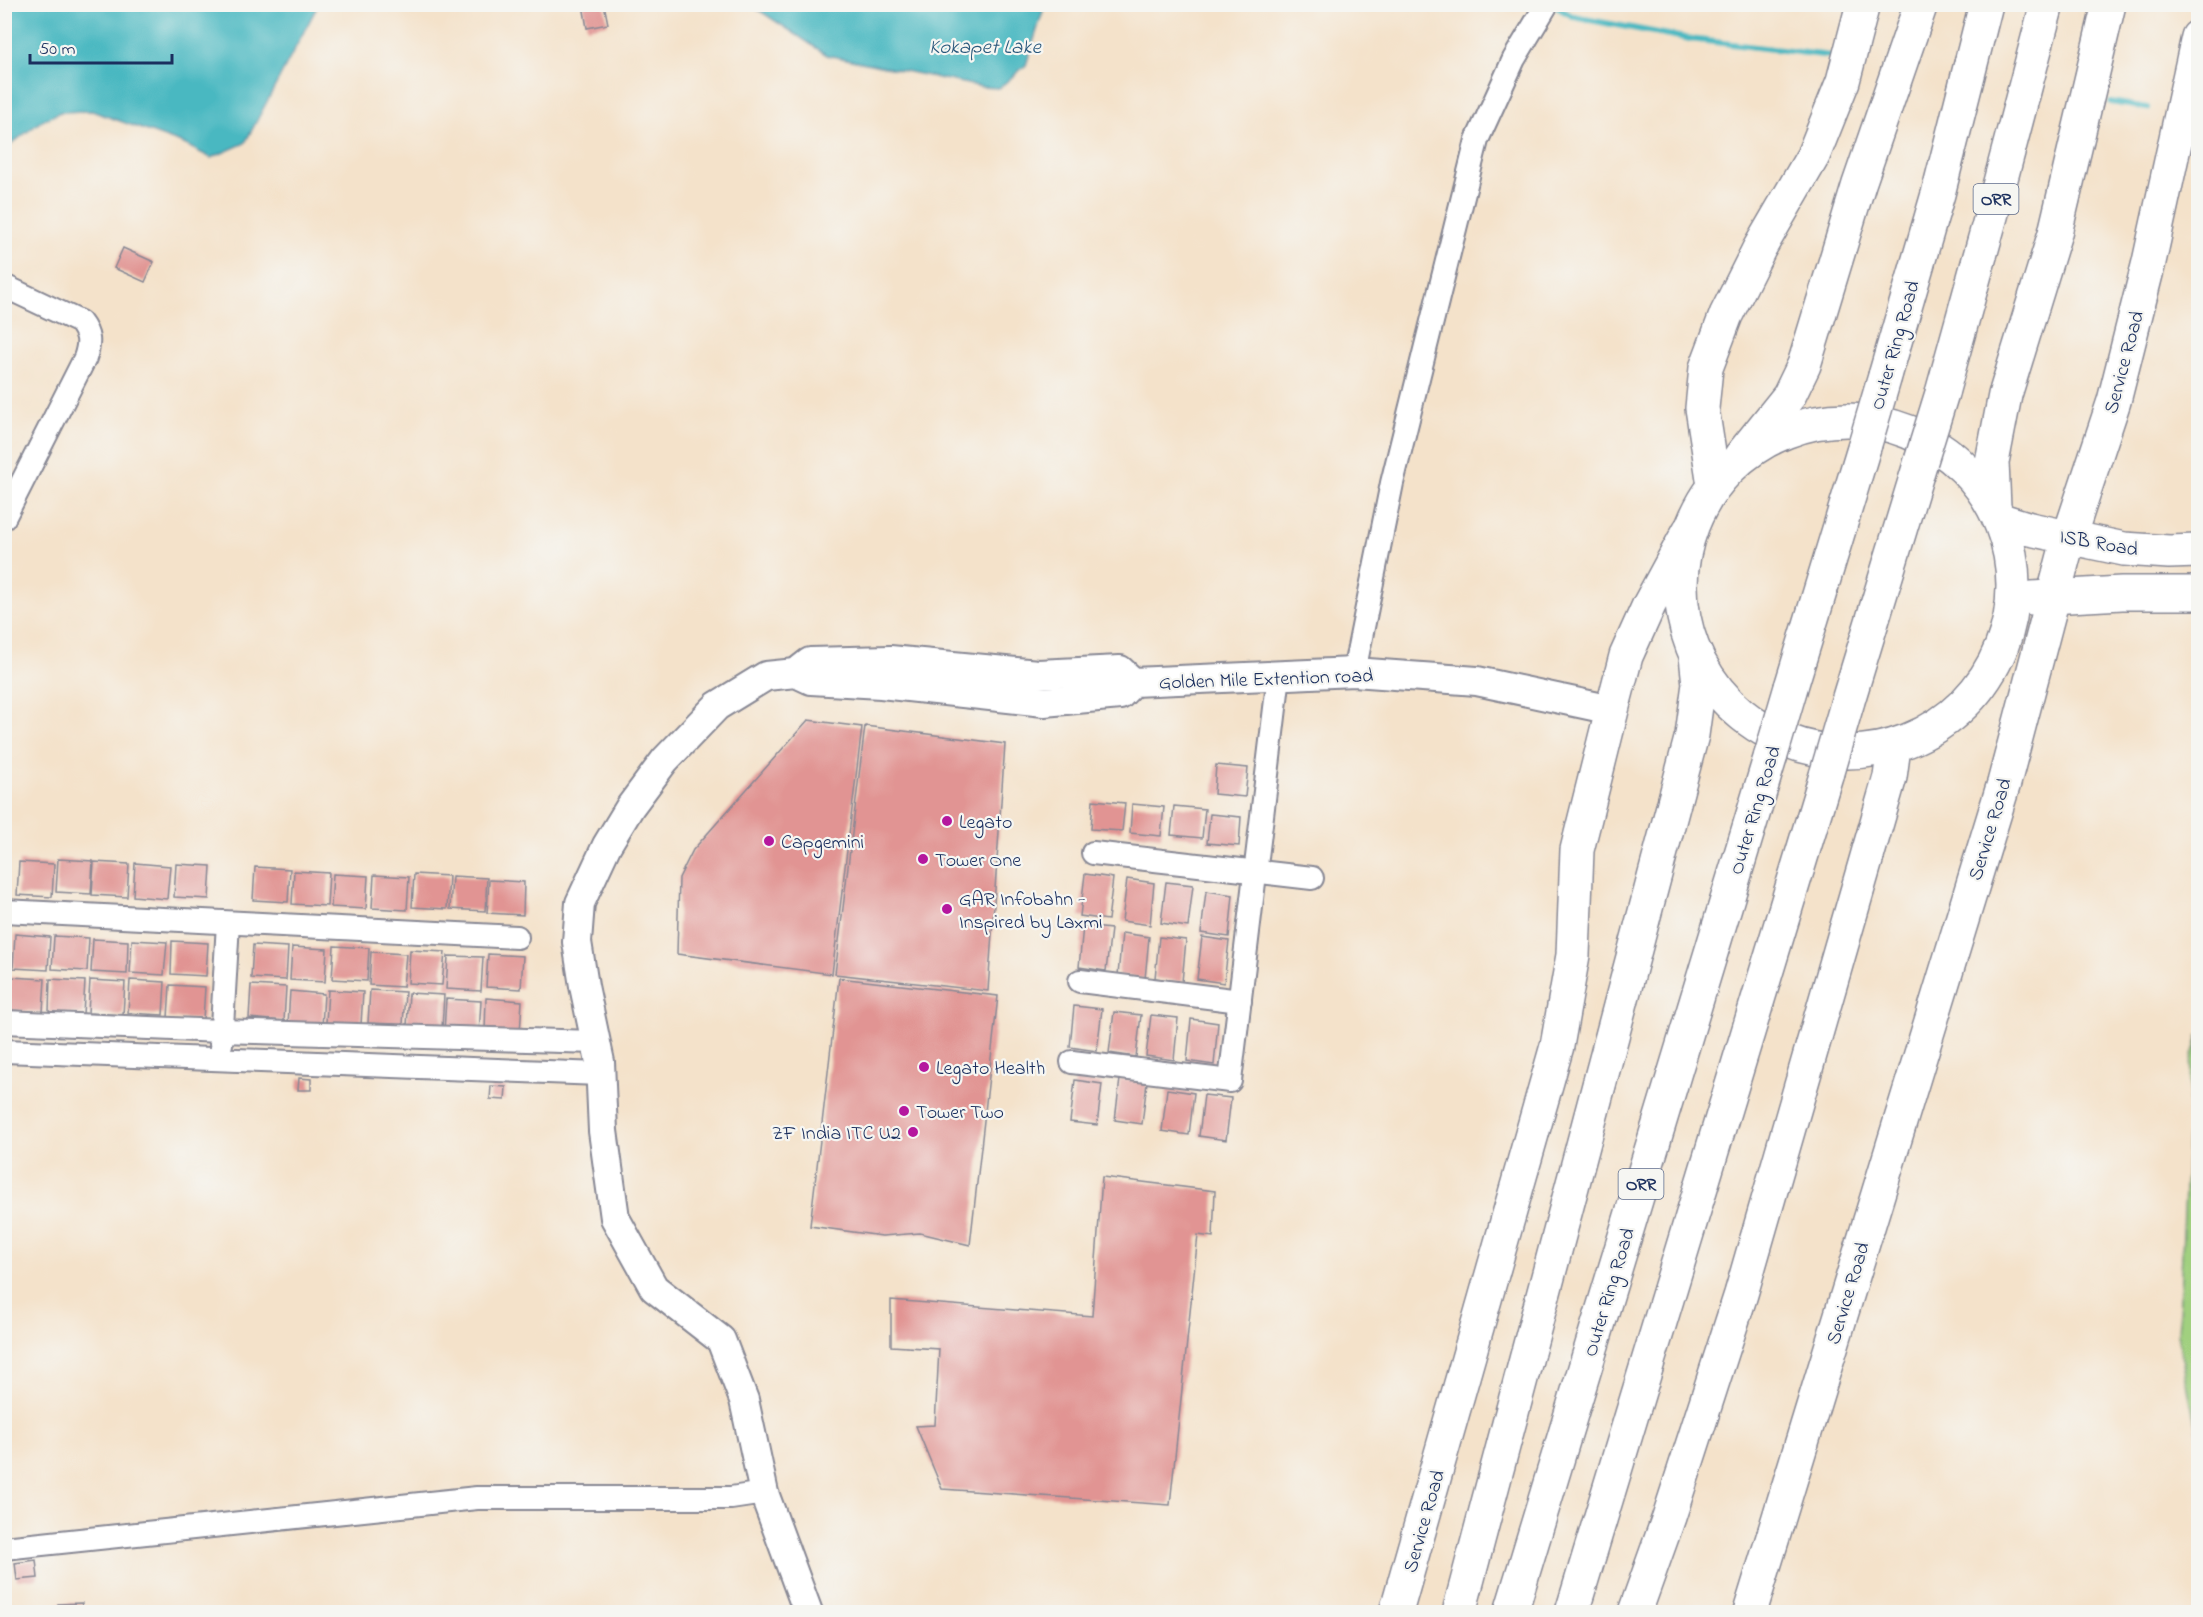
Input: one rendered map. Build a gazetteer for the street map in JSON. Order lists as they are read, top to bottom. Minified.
{"streets":{"main road":["ORR","Outer Ring Road","Service Road","ISB Road"],"street":["Golden Mile Extention road"]},"crossings":[["Service Road","ISB Road"],["Service Road","Golden Mile Extention road"]],"water":["Kokapet Lake"],"places":["Legato","Capgemini","Tower One","GAR Infobahn - Inspired by Laxmi","Legato Health","Tower Two","ZF India ITC U2"],"scale_bar":"50 m"}
